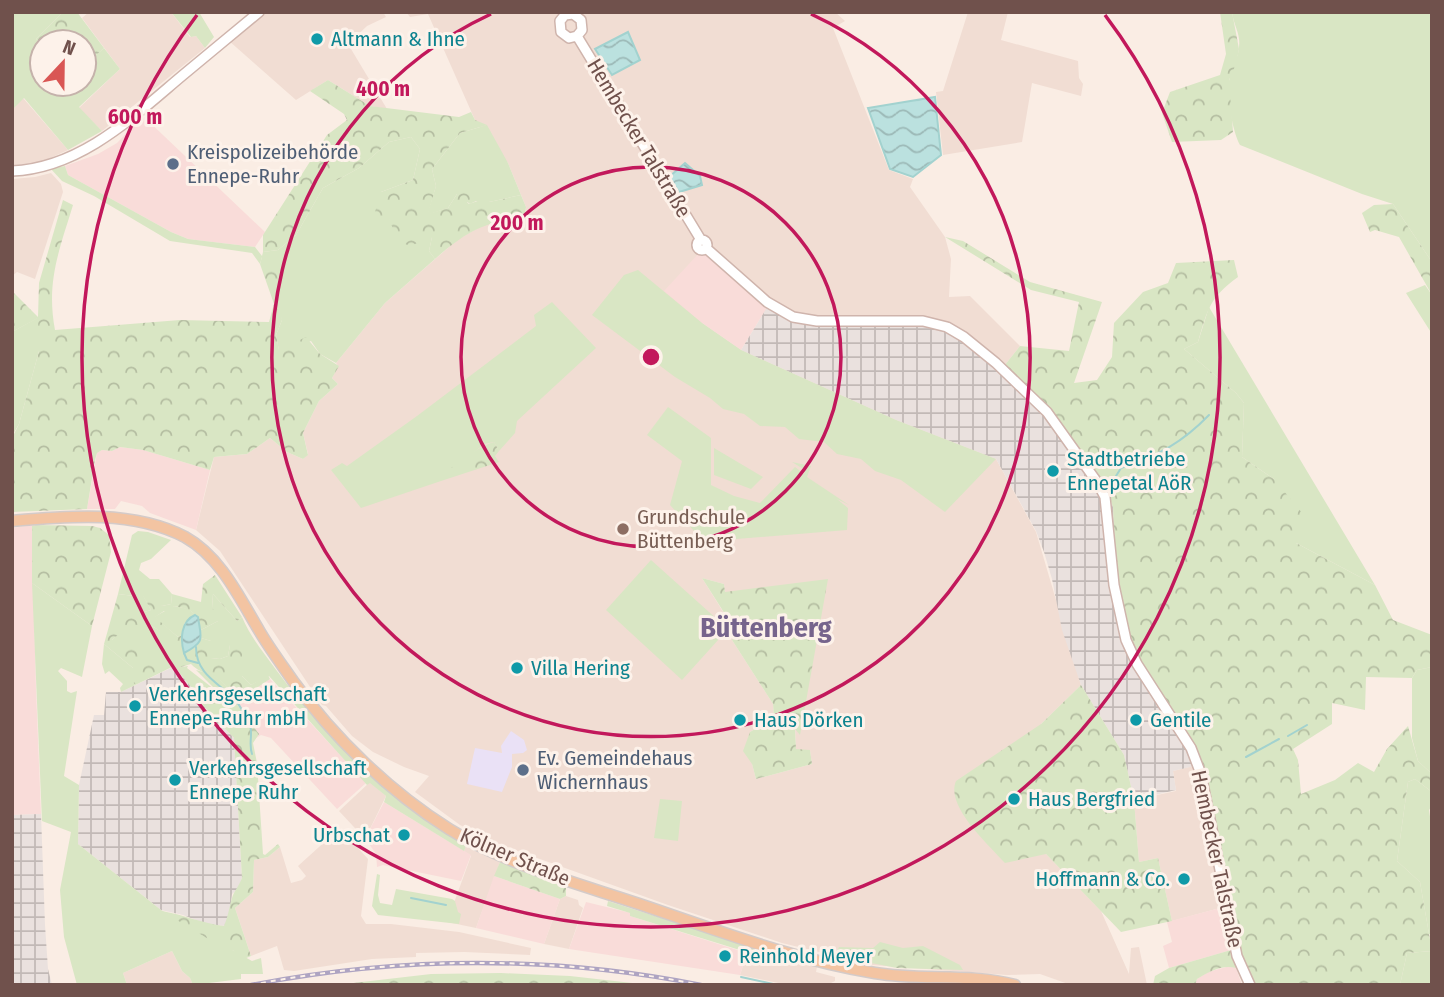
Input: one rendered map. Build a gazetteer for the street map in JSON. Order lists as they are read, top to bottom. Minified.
{"streets":{"main road":["Kölner Straße"],"street":["Hembecker Talstraße"]},"districts":["Büttenberg"],"places":["Altmann & Ihne","Kreispolizeibehörde Ennepe-Ruhr","Stadtbetriebe Ennepetal AöR","Grundschule Büttenberg","Villa Hering","Verkehrsgesellschaft Ennepe-Ruhr mbH","Haus Dörken","Gentile","Ev. Gemeindehaus Wichernhaus","Verkehrsgesellschaft Ennepe Ruhr","Haus Bergfried","Urbschat","Hoffmann & Co.","Reinhold Meyer"],"north":"top","rings":["400 m","600 m","200 m"]}
